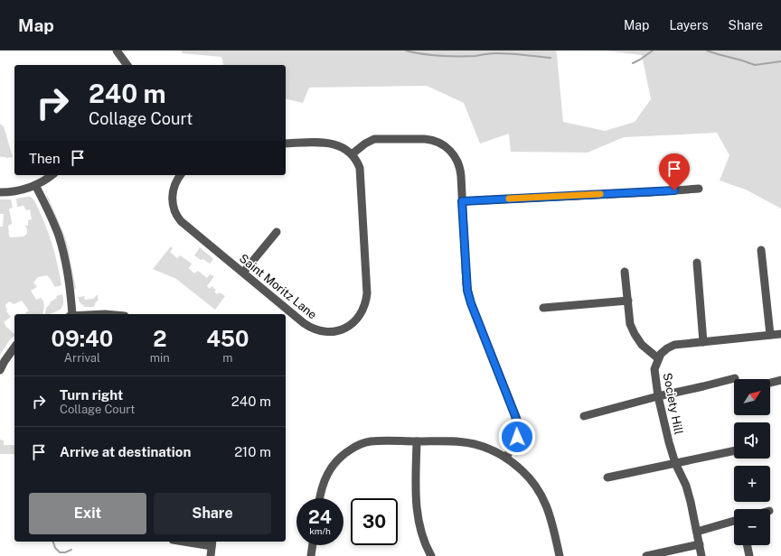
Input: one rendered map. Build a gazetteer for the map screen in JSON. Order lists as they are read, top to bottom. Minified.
{"streets":{"street":["Saint Moritz Lane","Society Hill"]},"north":"top right","page":{"header":"Map","nav":["Map","Layers","Share"],"turn":["240 m","Collage Court"],"then":"Then","eta":["09:40","Arrival","2","min","450","m"],"list":[{"name":"Turn right","note":"Collage Court","value":"240 m"},{"name":"Arrive at destination","value":"210 m"}],"map_buttons":["+","−"],"buttons":["Exit","Share"],"speed":"24 km/h","limit":"30"}}
